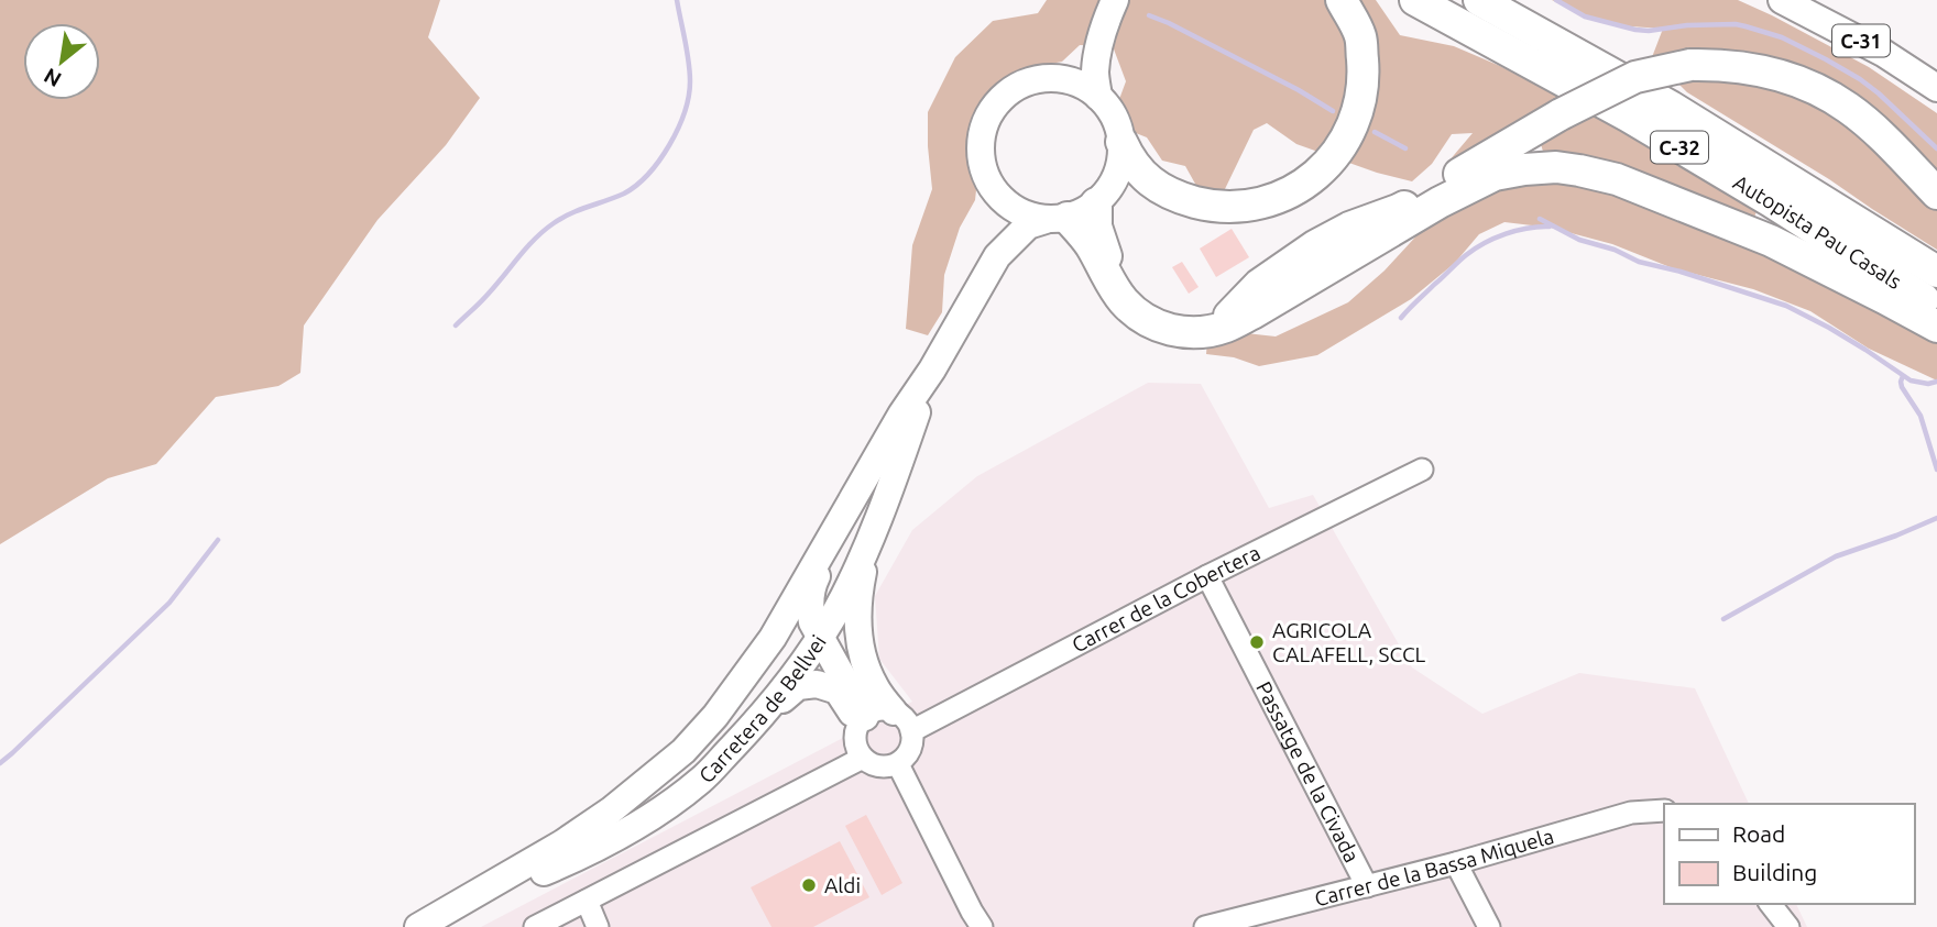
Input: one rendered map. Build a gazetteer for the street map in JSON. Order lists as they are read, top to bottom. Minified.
{"streets":{"highway":["C-32","Autopista Pau Casals"],"main road":["C-31","Carretera de Bellvei"],"street":["Carrer de la Cobertera","Passatge de la Civada","Carrer de la Bassa Miquela"]},"crossings":[["Carrer de la Cobertera","Passatge de la Civada"],["Passatge de la Civada","Carrer de la Bassa Miquela"]],"places":["AGRICOLA CALAFELL, SCCL","Aldi"],"legend":["Road","Building"],"north":"bottom left"}
